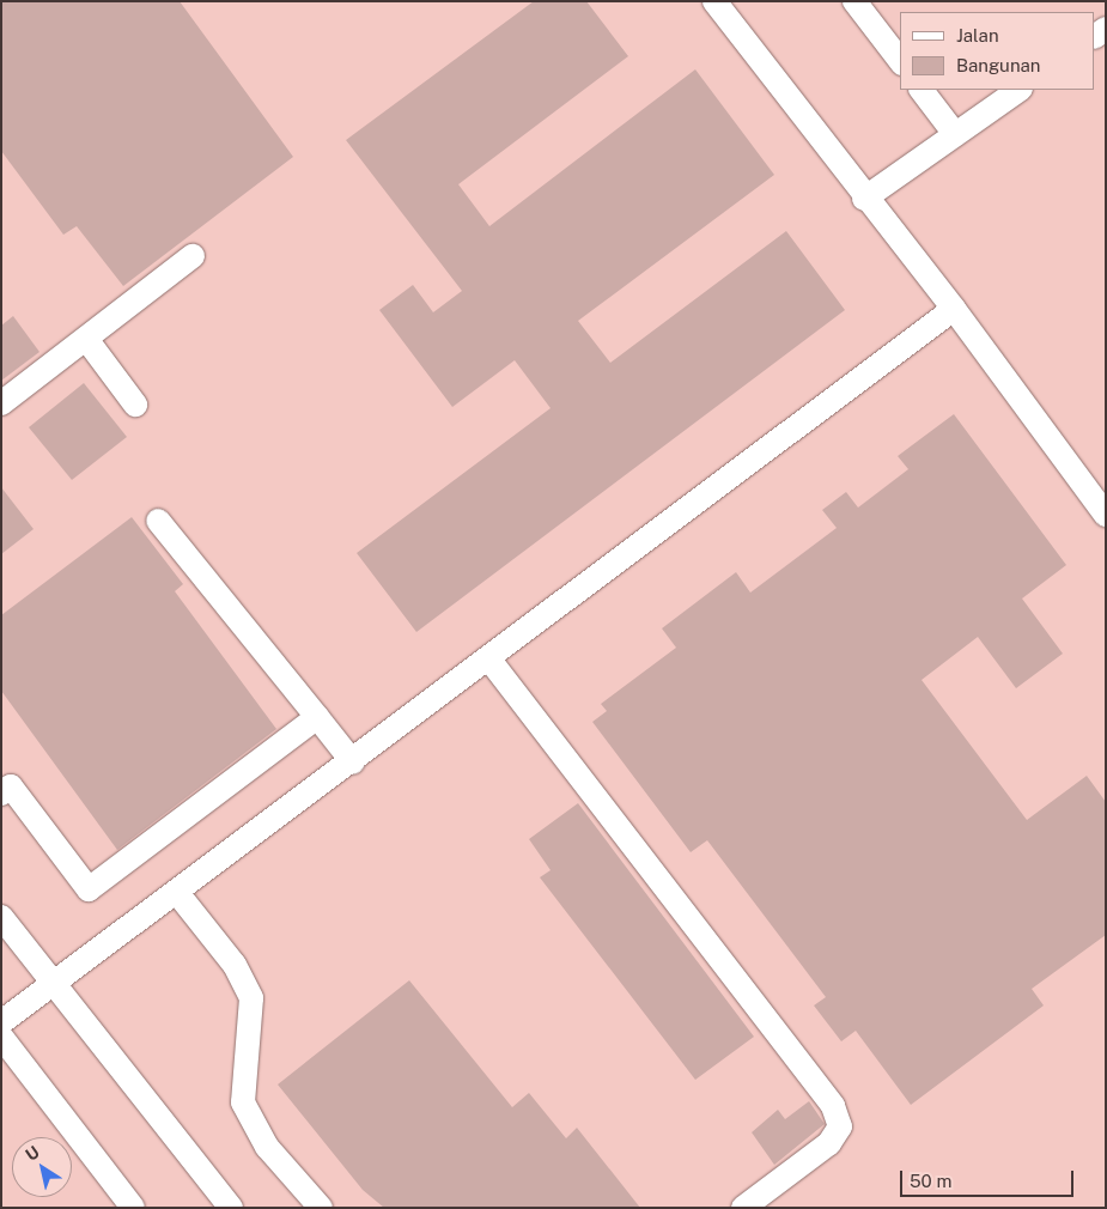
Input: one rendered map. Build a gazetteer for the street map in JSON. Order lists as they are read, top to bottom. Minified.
{"legend":["Jalan","Bangunan"],"scale_bar":"50 m","north":"top left"}
